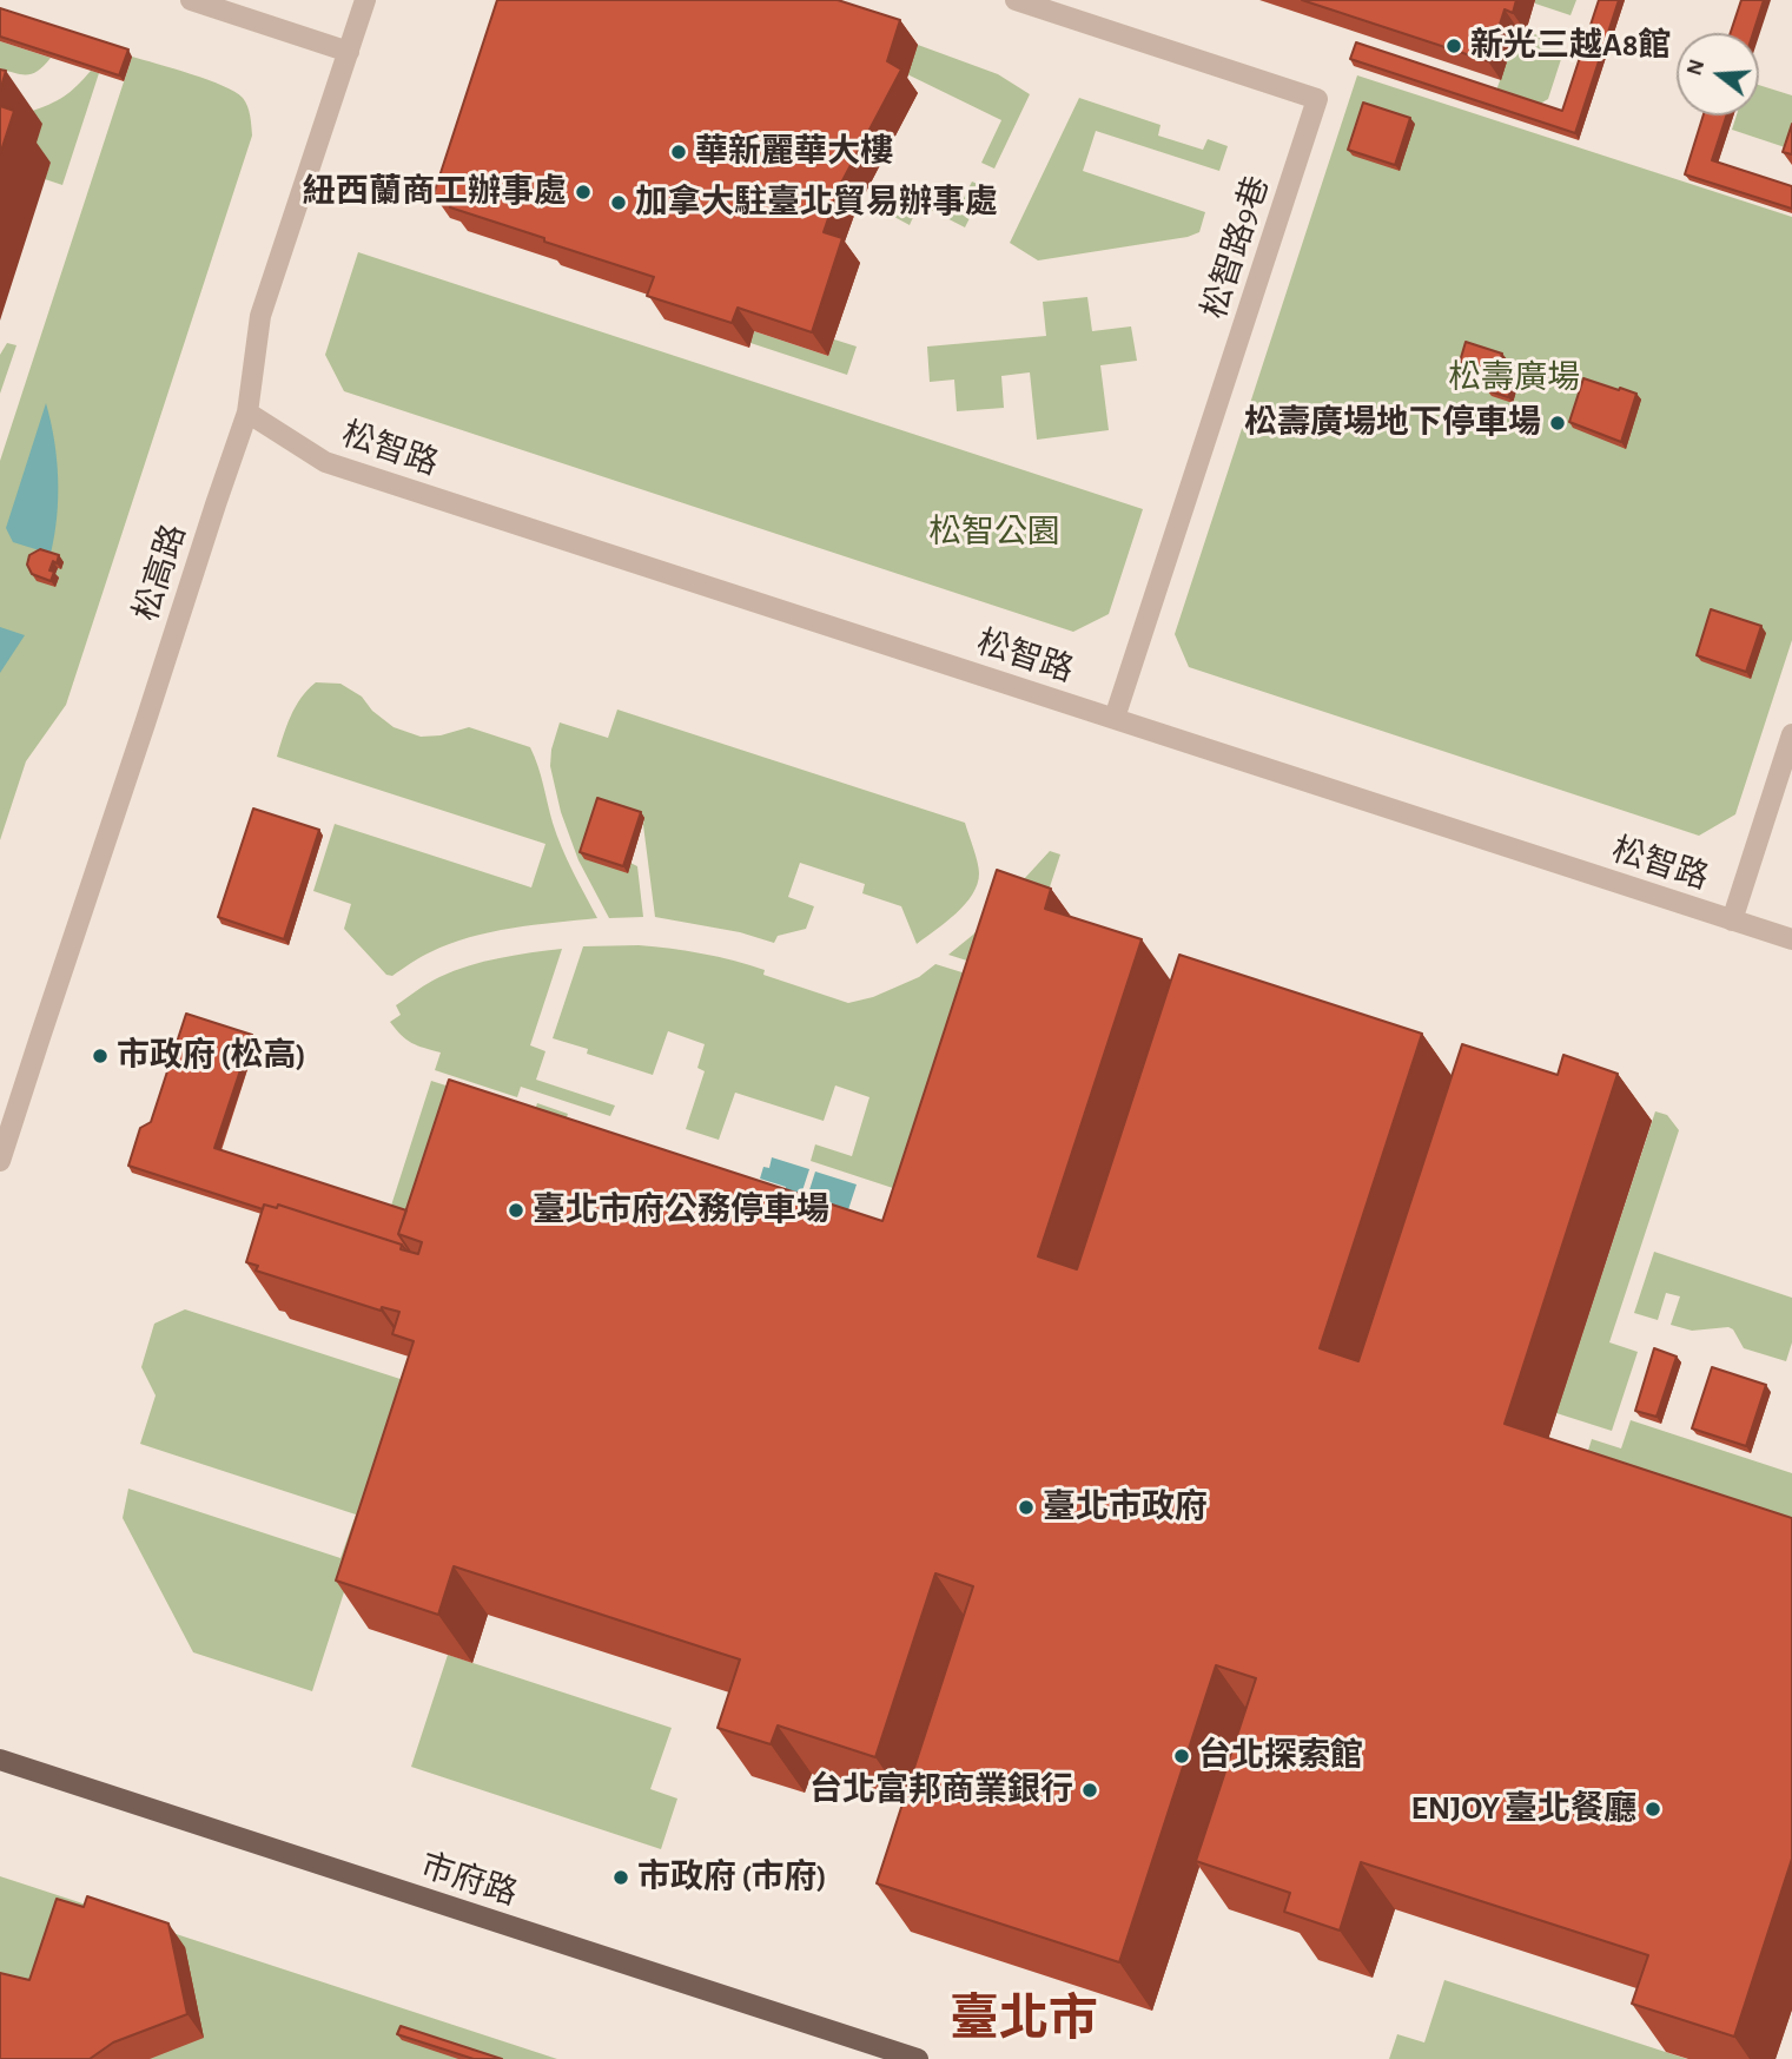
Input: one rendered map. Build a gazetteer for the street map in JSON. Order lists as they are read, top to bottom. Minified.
{"streets":{"main road":["市府路"],"street":["松智路9巷","松智路","松高路"]},"crossings":[["松智路9巷","松智路"],["松智路","松高路"]],"districts":["臺北市"],"parks":["松壽廣場","松智公園"],"places":["新光三越A8館","華新麗華大樓","紐西蘭商工辦事處","加拿大駐臺北貿易辦事處","松壽廣場地下停車場","市政府 (松高)","臺北市府公務停車場","臺北市政府","台北探索館","台北富邦商業銀行","ENJOY 臺北餐廳","市政府 (市府)"],"north":"left"}
